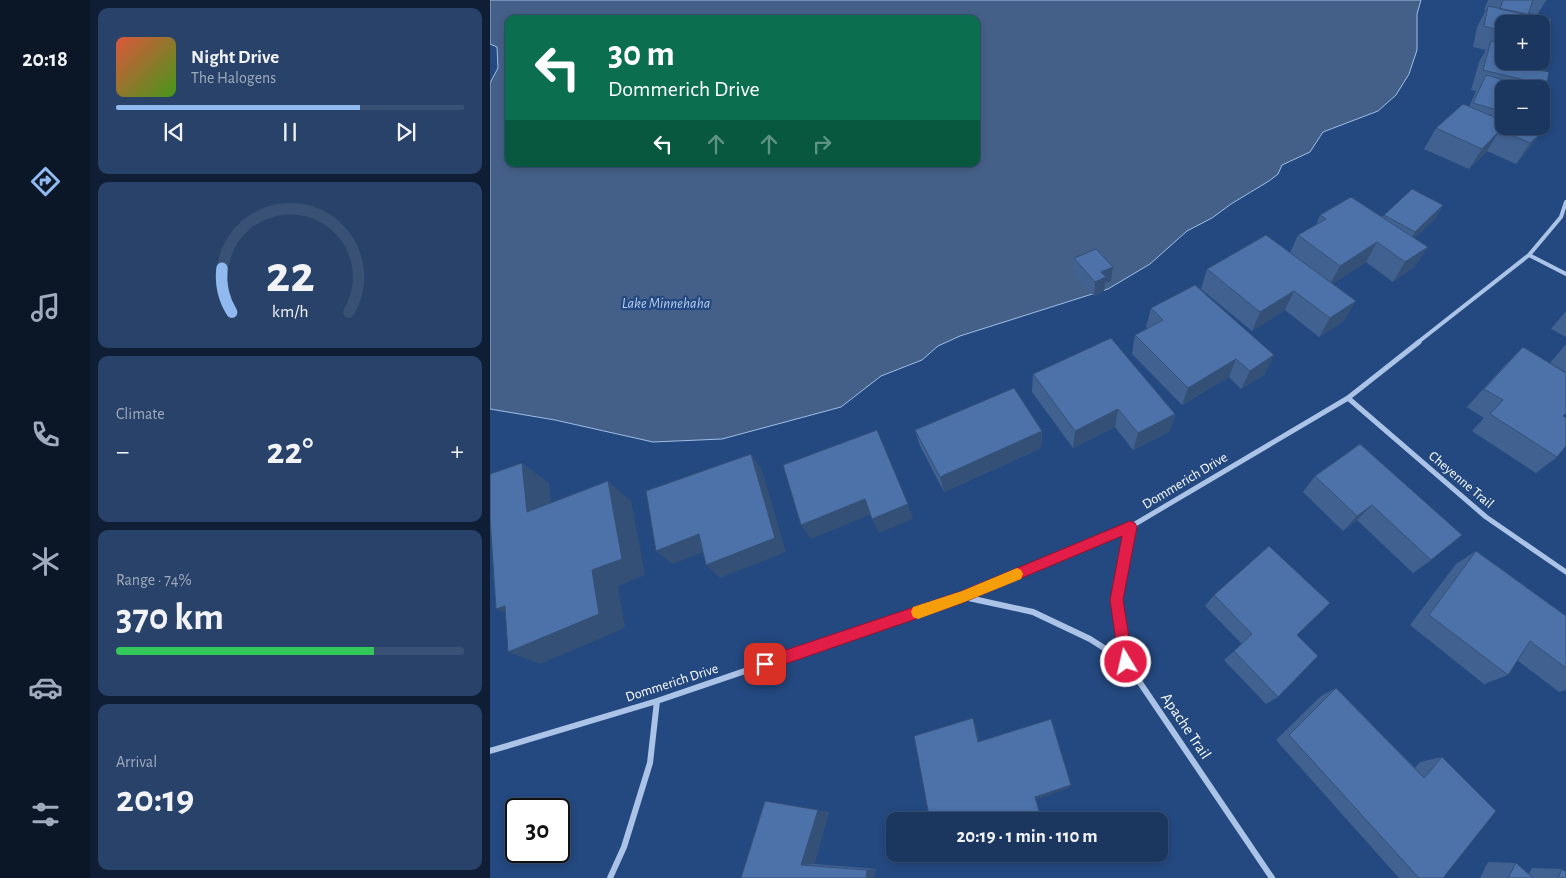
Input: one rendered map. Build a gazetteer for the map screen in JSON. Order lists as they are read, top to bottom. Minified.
{"streets":{"street":["Cheyenne Trail","Dommerich Drive","Apache Trail"]},"crossings":[["Cheyenne Trail","Dommerich Drive"],["Dommerich Drive","Apache Trail"]],"water":["Lake Minnehaha"],"page":{"tabs":"20:18","map_buttons":["+","−"],"turn":["30 m","Dommerich Drive"],"song":["Night Drive","The Halogens"],"tile":["Climate",["Range · 74%","370 km"],["Arrival","20:19"]],"heat":["−","22°","+"],"limit":"30","trip":"20:19 · 1 min · 110 m","gauge":["22","km/h"]}}
